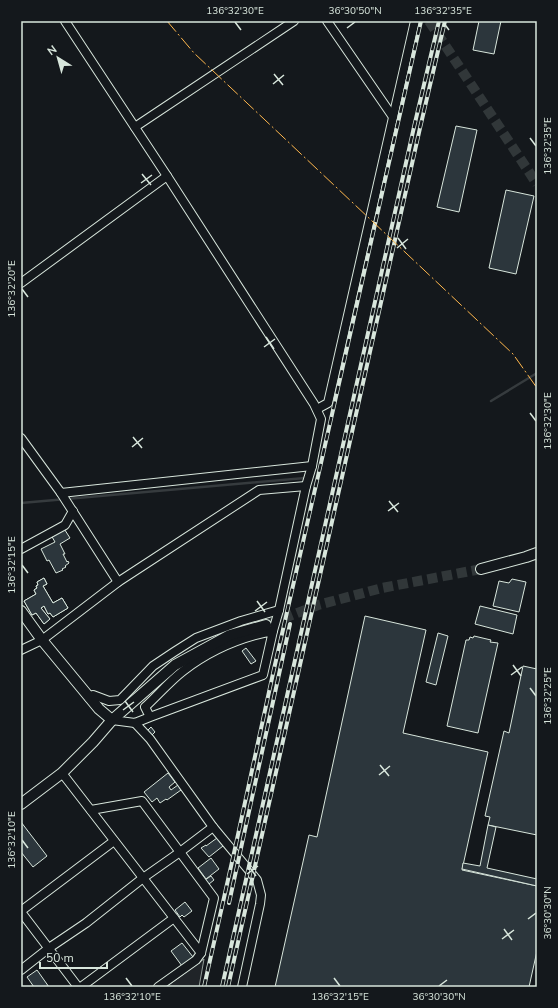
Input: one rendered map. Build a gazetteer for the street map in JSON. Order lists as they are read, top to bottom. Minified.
{"scale_bar":"50 m","north":"top left","coordinates":["136°32'30\"E","36°30'50\"N","136°32'35\"E","136°32'20\"E","136°32'15\"E","136°32'25\"E","136°32'10\"E","36°30'30\"N"]}
